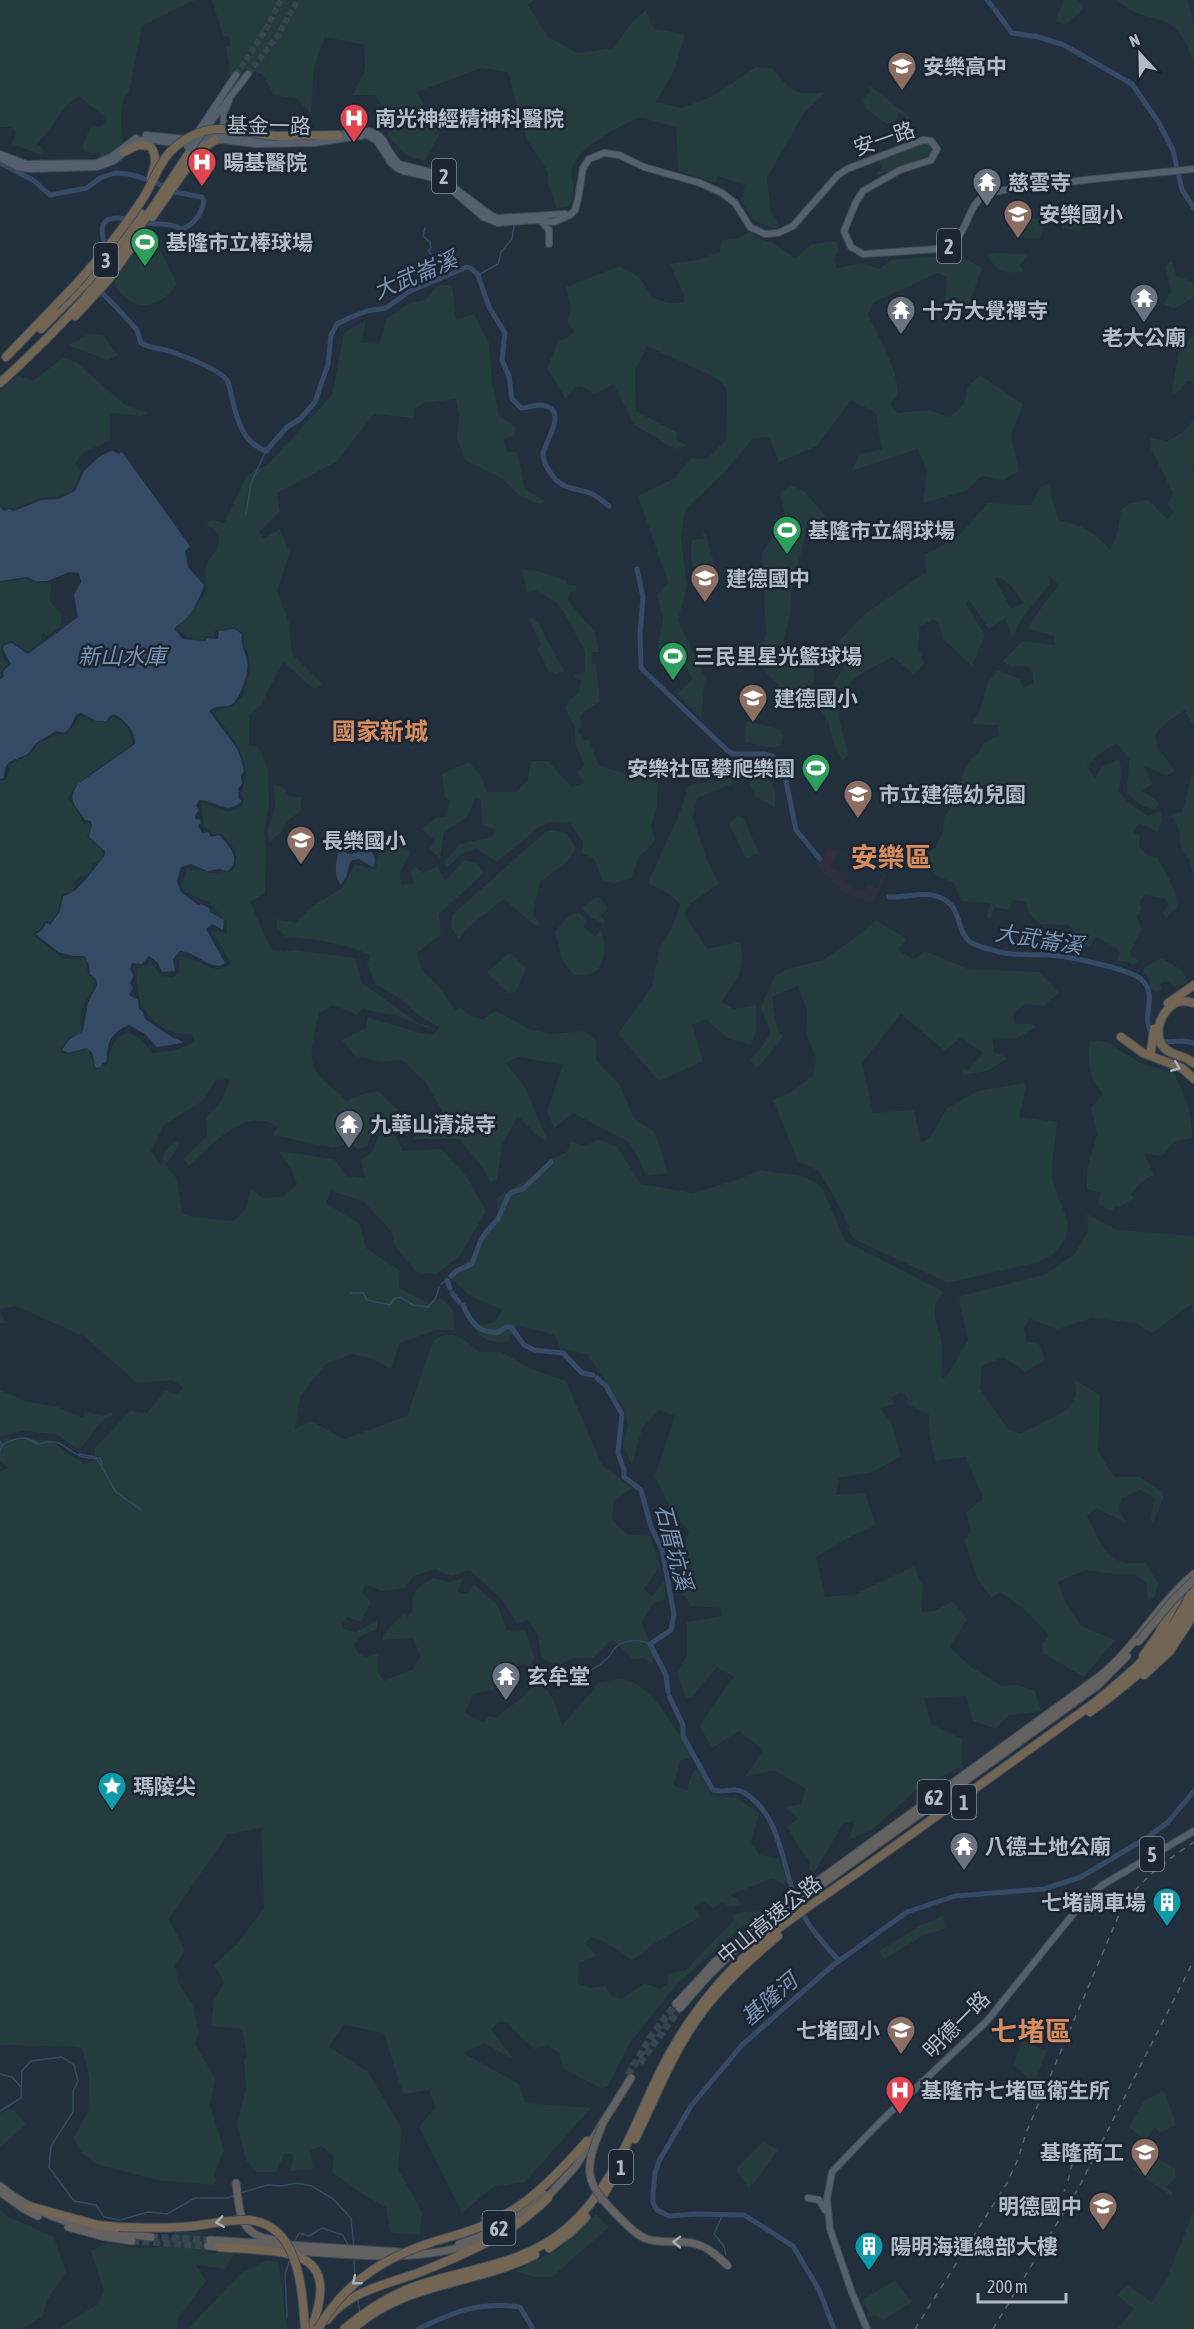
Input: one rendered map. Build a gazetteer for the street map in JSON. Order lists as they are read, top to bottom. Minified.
{"streets":{"highway":["3","62","1","中山高速公路"],"main road":["基金一路","安一路","2","5","明德一路"]},"crossings":[["基金一路","安一路"]],"districts":["國家新城","安樂區","七堵區"],"water":["大武崙溪","新山水庫","石厝坑溪","基隆河"],"places":{"school or university":["安樂高中","安樂國小","建德國中","建德國小","市立建德幼兒園","長樂國小","七堵國小","基隆商工","明德國中"],"hospital":["南光神經精神科醫院","暘基醫院","基隆市七堵區衛生所"],"temple":["慈雲寺","老大公廟","十方大覺禪寺","九華山清湶寺","玄牟堂","八德土地公廟"],"sports":["基隆市立棒球場","基隆市立網球場","三民里星光籃球場","安樂社區攀爬樂園"],"place":["瑪陵尖"],"building":["七堵調車場","陽明海運總部大樓"]},"scale_bar":"200 m","north":"top"}
